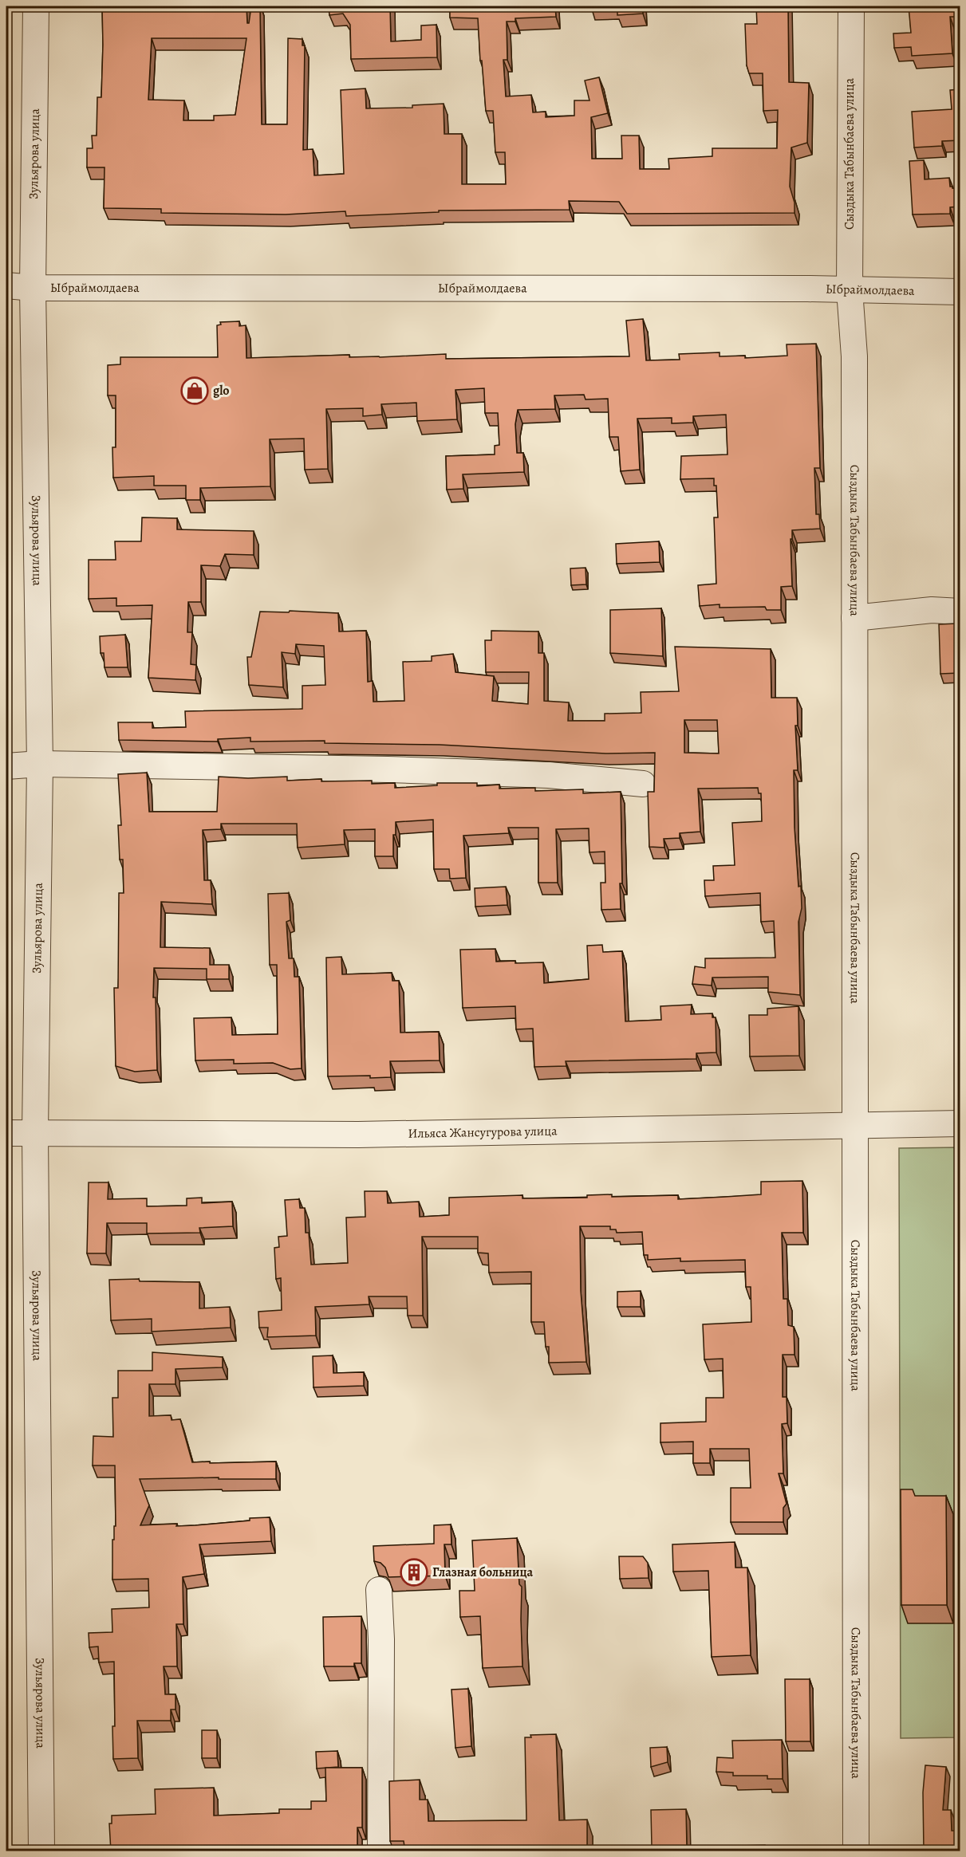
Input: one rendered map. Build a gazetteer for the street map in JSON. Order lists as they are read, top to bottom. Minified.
{"streets":{"street":["Зульярова улица","Сыздыка Табынбаева улица","Ыбраймолдаева","Ильяса Жансугурова улица"]},"crossings":[["Зульярова улица","Ыбраймолдаева"],["Зульярова улица","Ильяса Жансугурова улица"],["Сыздыка Табынбаева улица","Ыбраймолдаева"],["Сыздыка Табынбаева улица","Ильяса Жансугурова улица"]],"places":{"shop":["glo"],"building":["Глазная больница"]}}
